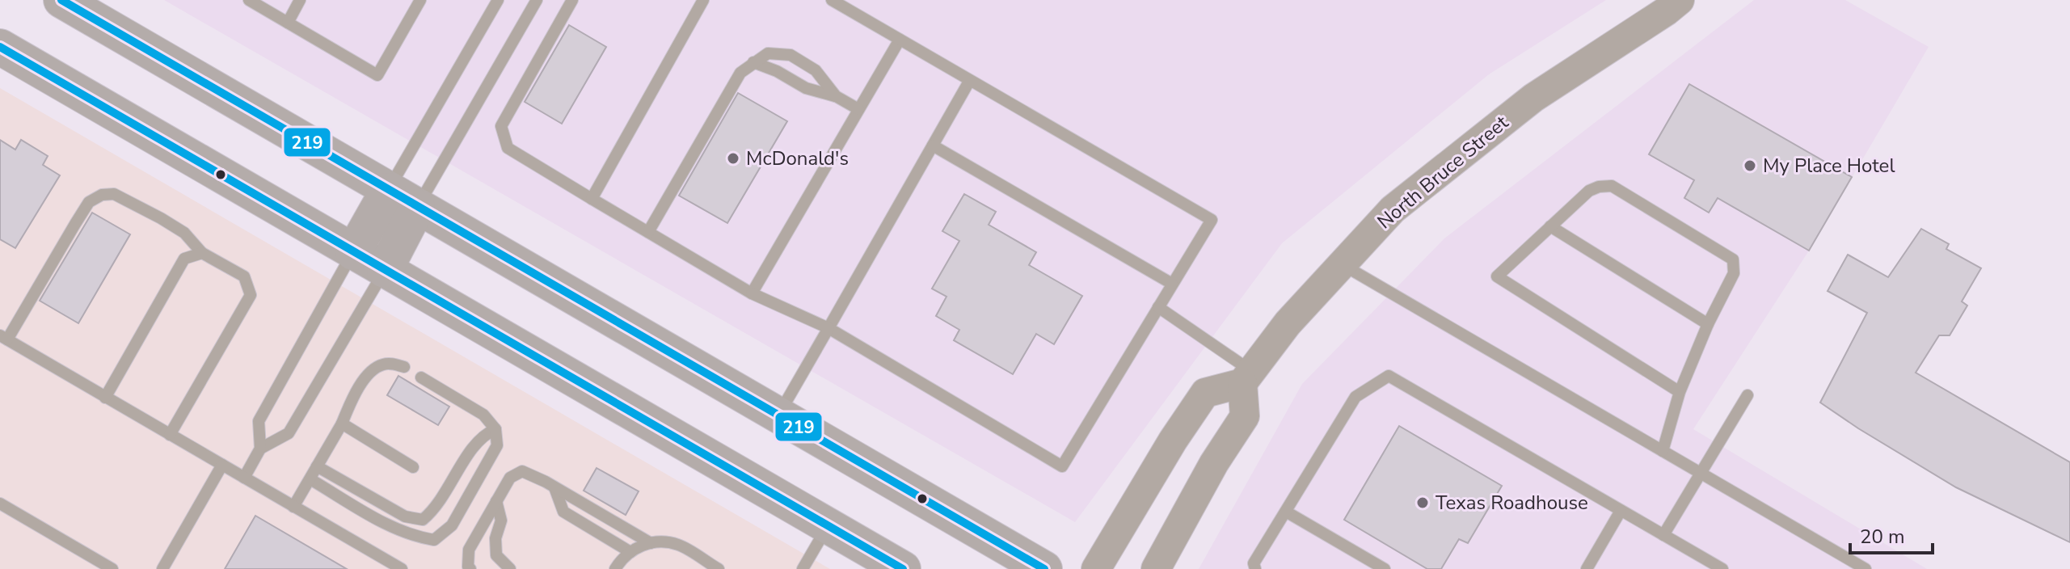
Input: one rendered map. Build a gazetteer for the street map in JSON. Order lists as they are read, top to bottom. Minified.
{"streets":{"street":["North Bruce Street"]},"places":["McDonald's","My Place Hotel","Texas Roadhouse"],"lines":["transit line 219"],"scale_bar":"20 m"}
